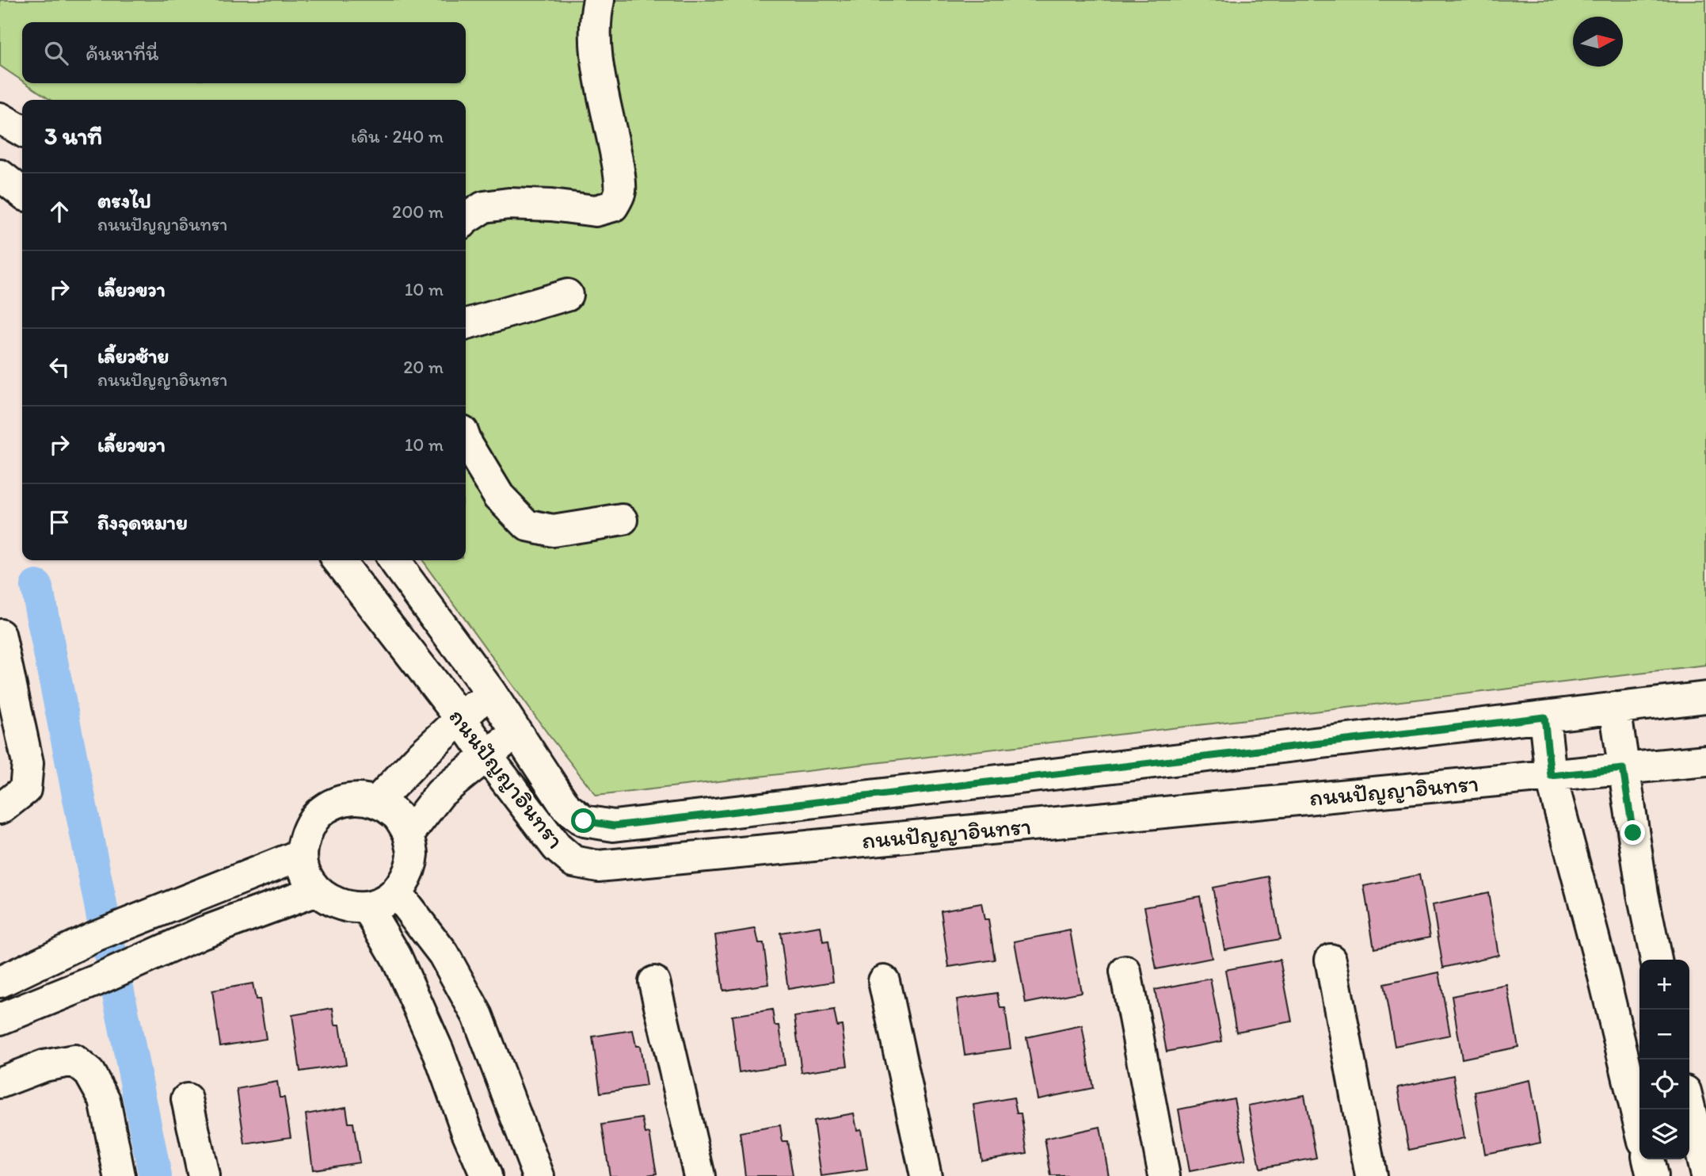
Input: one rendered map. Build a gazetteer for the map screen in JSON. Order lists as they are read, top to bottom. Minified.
{"streets":{"street":["ถนนปัญญาอินทรา"]},"north":"right","page":{"search":"ค้นหาที่นี่","heading":["3 นาที","เดิน · 240 m"],"list":[["ตรงไป","ถนนปัญญาอินทรา","200 m"],["เลี้ยวขวา","10 m"],["เลี้ยวซ้าย","ถนนปัญญาอินทรา","20 m"],["เลี้ยวขวา","10 m"],"ถึงจุดหมาย"],"map_buttons":["+","−"]}}
